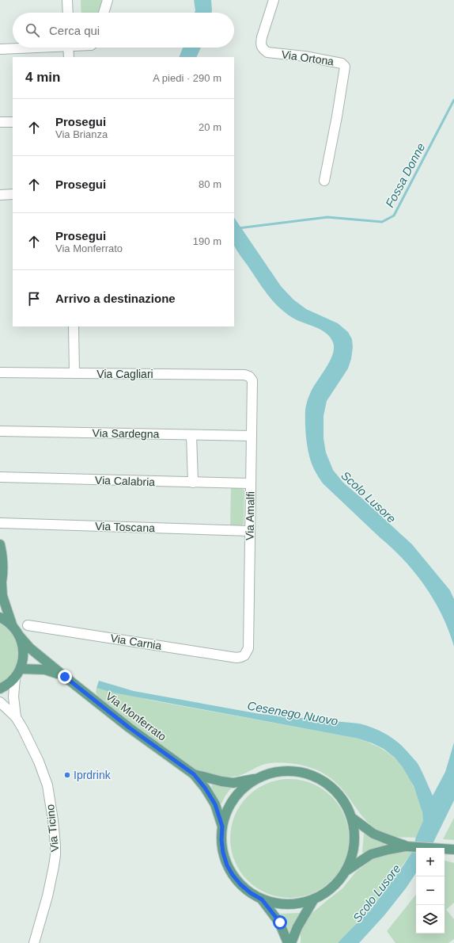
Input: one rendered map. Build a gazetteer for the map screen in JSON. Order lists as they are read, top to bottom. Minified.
{"streets":{"main road":["Via Monferrato"],"street":["Via Ortona","Via Cagliari","Via Sardegna","Via Calabria","Via Amalfi","Via Toscana","Via Carnia","Via Ticino"]},"crossings":[["Via Cagliari","Via Amalfi"],["Via Sardegna","Via Amalfi"],["Via Calabria","Via Amalfi"],["Via Amalfi","Via Toscana"],["Via Amalfi","Via Carnia"]],"water":["Fossa Donne","Scolo Lusore","Cesenego Nuovo"],"places":["Iprdrink"],"page":{"search":"Cerca qui","heading":["4 min","A piedi · 290 m"],"list":[["Prosegui","Via Brianza","20 m"],["Prosegui","80 m"],["Prosegui","Via Monferrato","190 m"],"Arrivo a destinazione"],"map_buttons":["+","−"]}}
